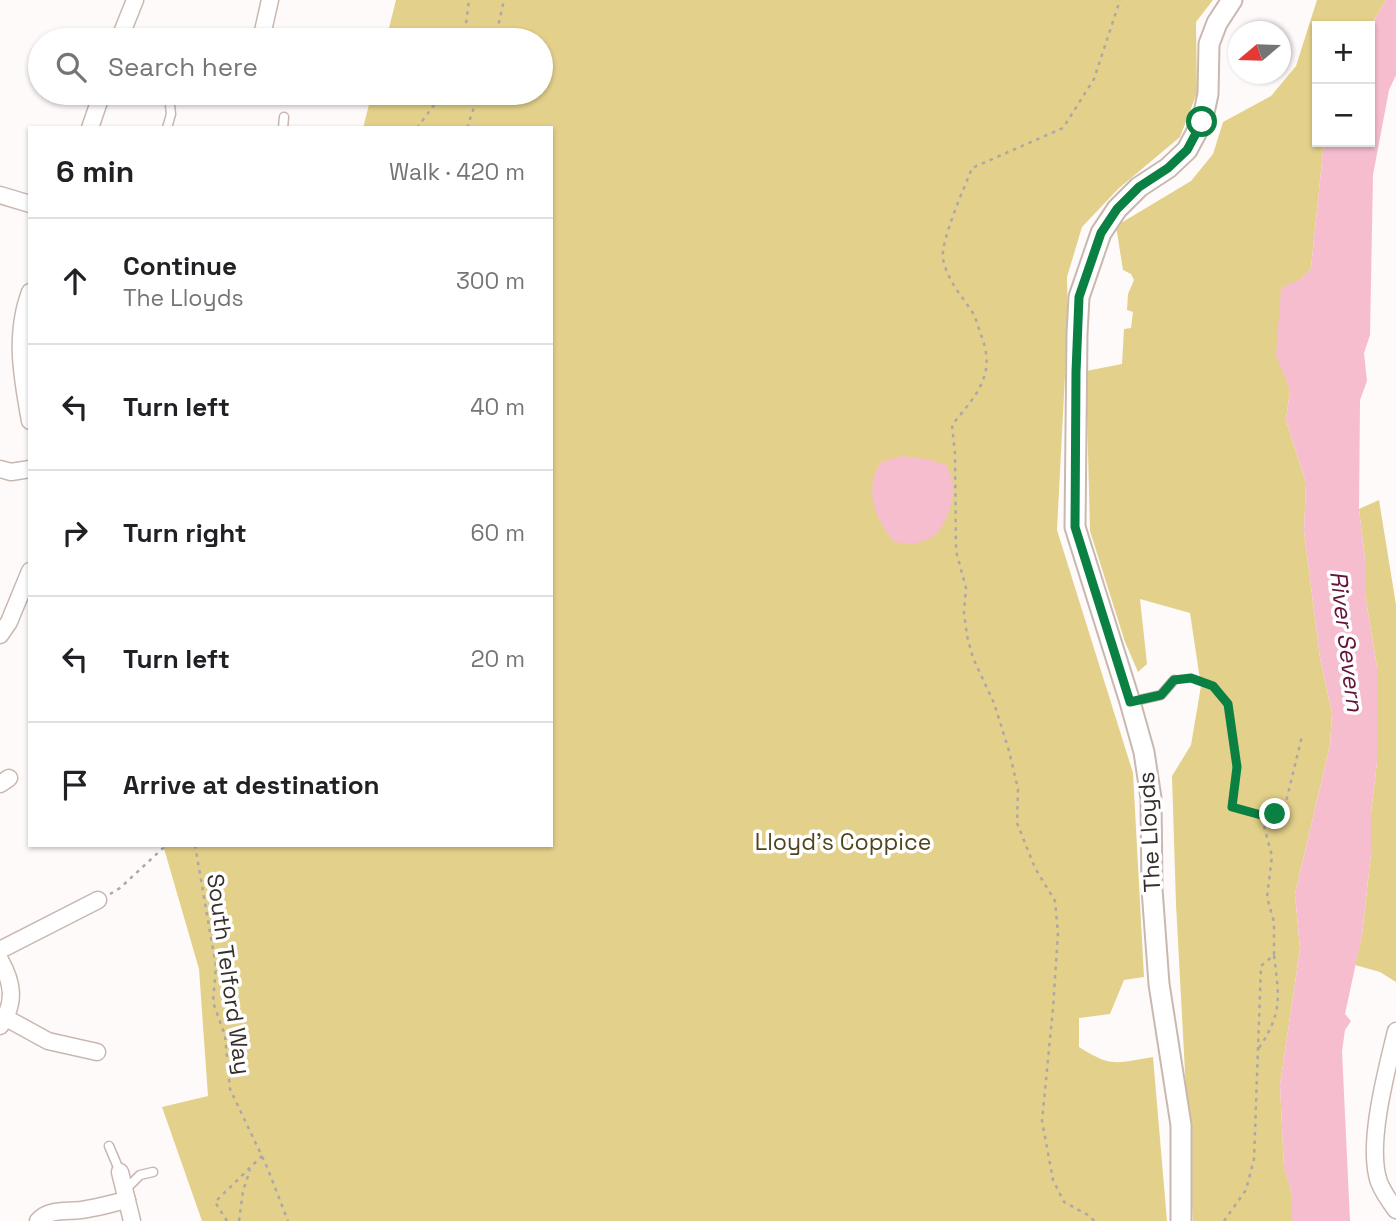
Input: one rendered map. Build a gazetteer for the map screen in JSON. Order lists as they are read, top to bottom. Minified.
{"streets":{"street":["The Lloyds"],"path":["South Telford Way"]},"water":["River Severn"],"parks":["Lloyd's Coppice"],"north":"left","page":{"map_buttons":["+","−"],"search":"Search here","heading":["6 min","Walk · 420 m"],"list":[["Continue","The Lloyds","300 m"],["Turn left","40 m"],["Turn right","60 m"],["Turn left","20 m"],"Arrive at destination"]}}
